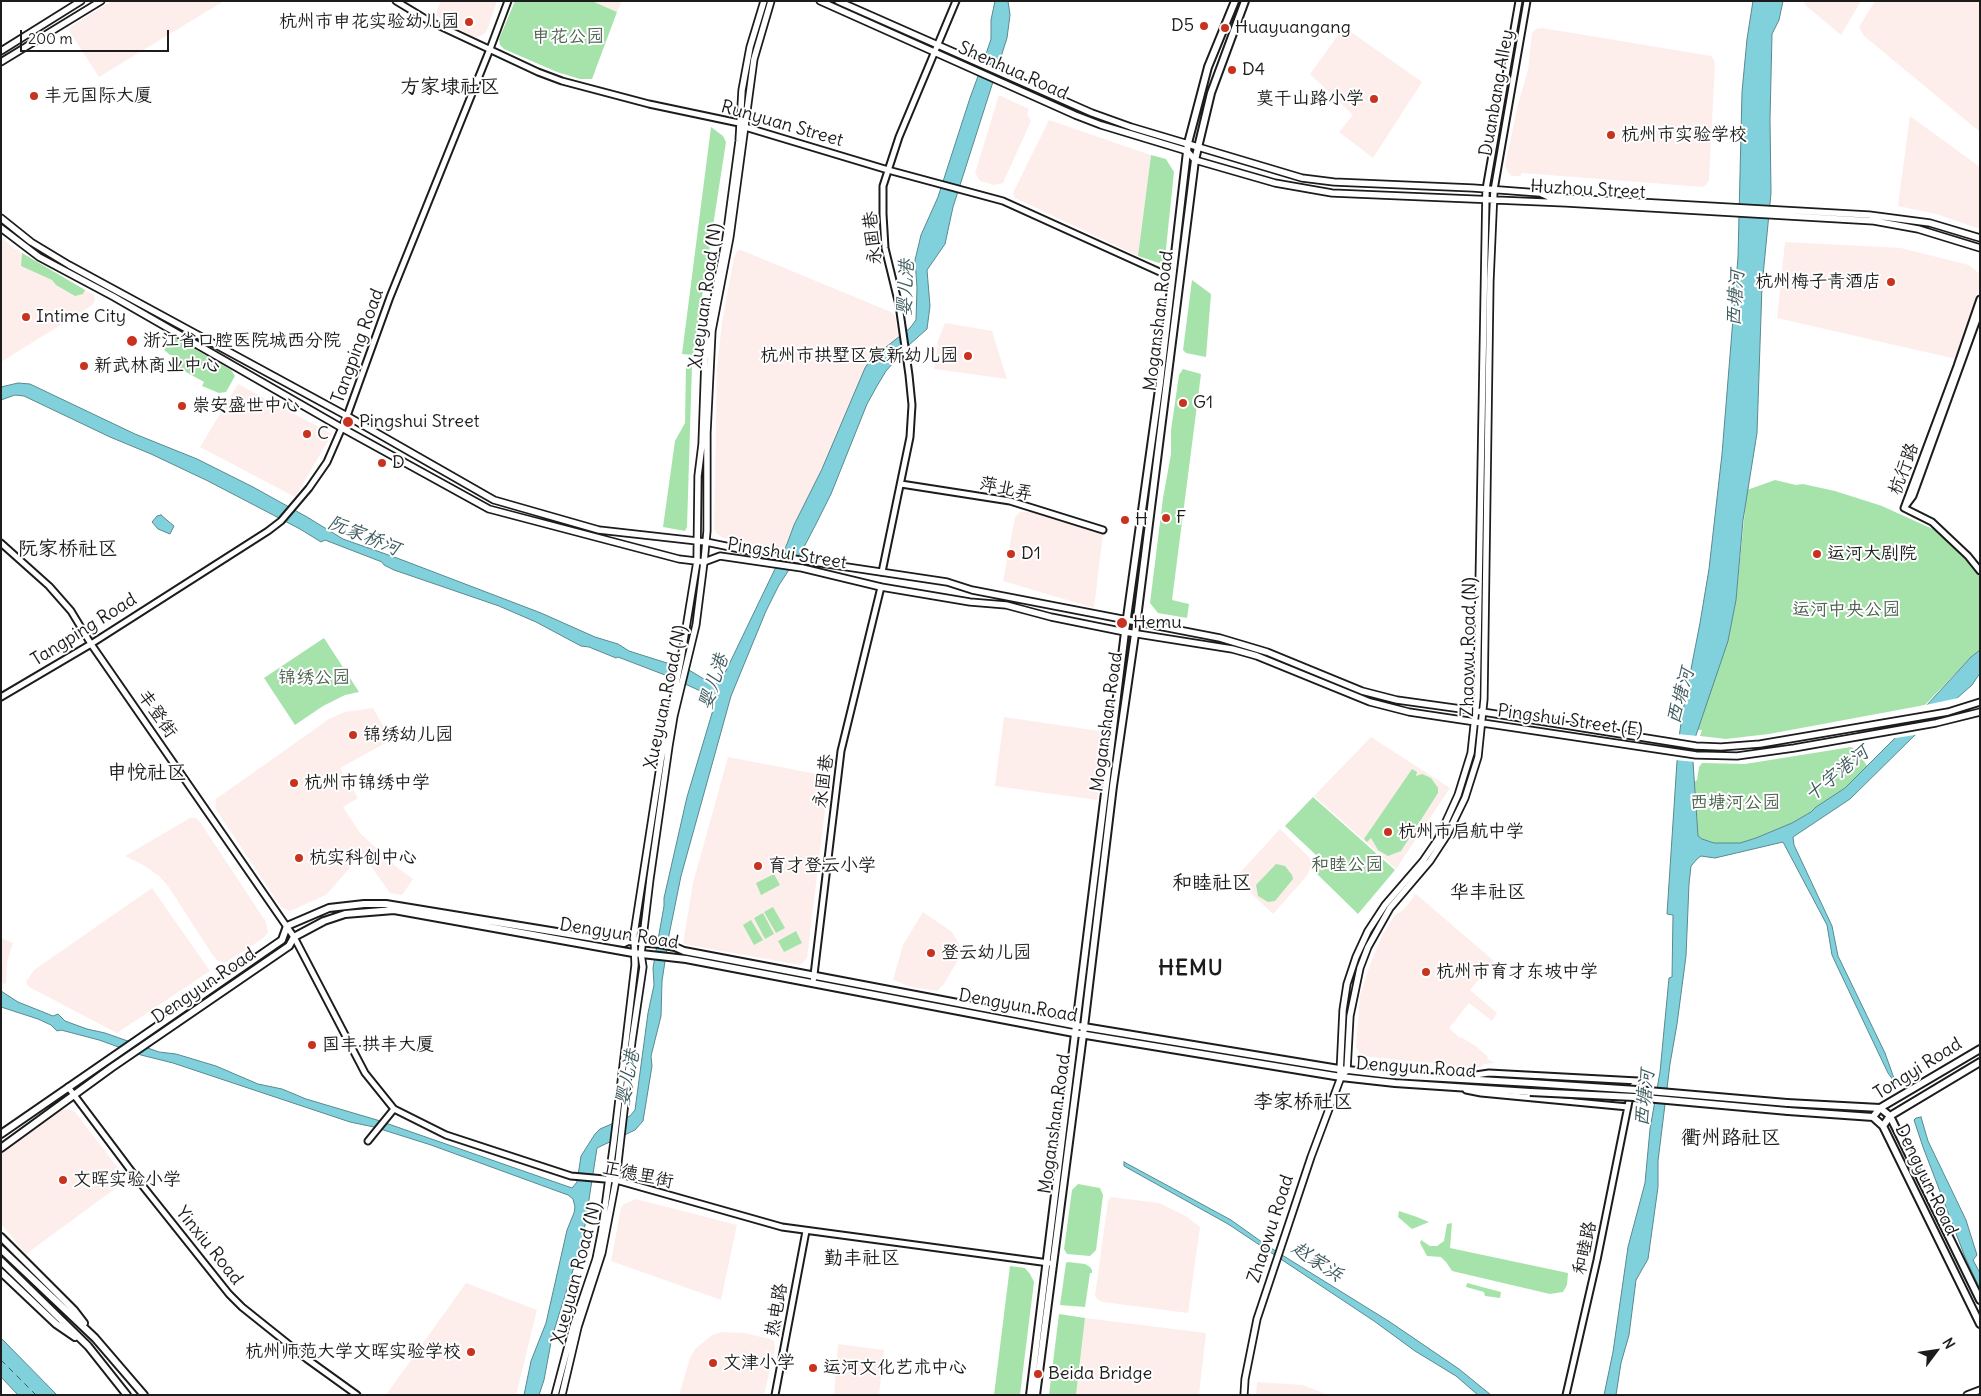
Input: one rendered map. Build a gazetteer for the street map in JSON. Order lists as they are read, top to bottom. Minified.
{"streets":{"main road":["Shenhua Road","Huzhou Street","Xueyuan Road (N)","Moganshan Road","Pingshui Street","Zhaowu Road (N)","Pingshui Street (E)","Dengyun Road","Tongyi Road","Zhaowu Road"],"street":["Duanbang Alley","Runyuan Street","永固巷","Tangping Road","杭行路","萍北弄","丰登街","正德里街","Yinxiu Road","和睦路","热电路"]},"crossings":[["Shenhua Road","Huzhou Street"],["Shenhua Road","永固巷"],["Shenhua Road","Moganshan Road"],["Duanbang Alley","Huzhou Street"],["Duanbang Alley","Zhaowu Road (N)"],["Runyuan Street","永固巷"],["Runyuan Street","Xueyuan Road (N)"],["Runyuan Street","Moganshan Road"],["Runyuan Street","Tangping Road"],["Huzhou Street","Moganshan Road"],["Huzhou Street","Zhaowu Road (N)"],["永固巷","萍北弄"],["永固巷","Pingshui Street"],["永固巷","Dengyun Road"],["Xueyuan Road (N)","Pingshui Street"],["Xueyuan Road (N)","Dengyun Road"],["Xueyuan Road (N)","正德里街"],["Moganshan Road","Pingshui Street"],["Moganshan Road","Pingshui Street (E)"],["Moganshan Road","Dengyun Road"],["Moganshan Road","正德里街"],["Tangping Road","Pingshui Street"],["Tangping Road","丰登街"],["Pingshui Street","Pingshui Street (E)"],["Zhaowu Road (N)","Pingshui Street (E)"],["Zhaowu Road (N)","Dengyun Road"],["Zhaowu Road (N)","Zhaowu Road"],["丰登街","Dengyun Road"],["丰登街","正德里街"],["Dengyun Road","Tongyi Road"],["Dengyun Road","正德里街"],["Dengyun Road","Zhaowu Road"],["Dengyun Road","Yinxiu Road"],["Dengyun Road","和睦路"],["正德里街","热电路"]],"districts":["方家埭社区","阮家桥社区","申悦社区","和睦社区","华丰社区","HEMU","李家桥社区","衢州路社区","勤丰社区"],"water":["婴儿港","西塘河","阮家桥河","十字港河","赵家浜"],"parks":["申花公园","运河中央公园","锦绣公园","西塘河公园","和睦公园"],"places":["杭州市申花实验幼儿园","D5","Huayuangang","D4","丰元国际大厦","莫干山路小学","杭州市实验学校","杭州梅子青酒店","Intime City","浙江省口腔医院城西分院","杭州市拱墅区宸新幼儿园","新武林商业中心","G1","崇安盛世中心","Pingshui Street","C","D","F","H","D1","运河大剧院","Hemu","锦绣幼儿园","杭州市锦绣中学","杭州市启航中学","杭实科创中心","育才登云小学","登云幼儿园","杭州市育才东坡中学","国丰·拱丰大厦","文晖实验小学","杭州师范大学文晖实验学校","文津小学","运河文化艺术中心","Beida Bridge"],"scale_bar":"200 m","north":"top right"}
